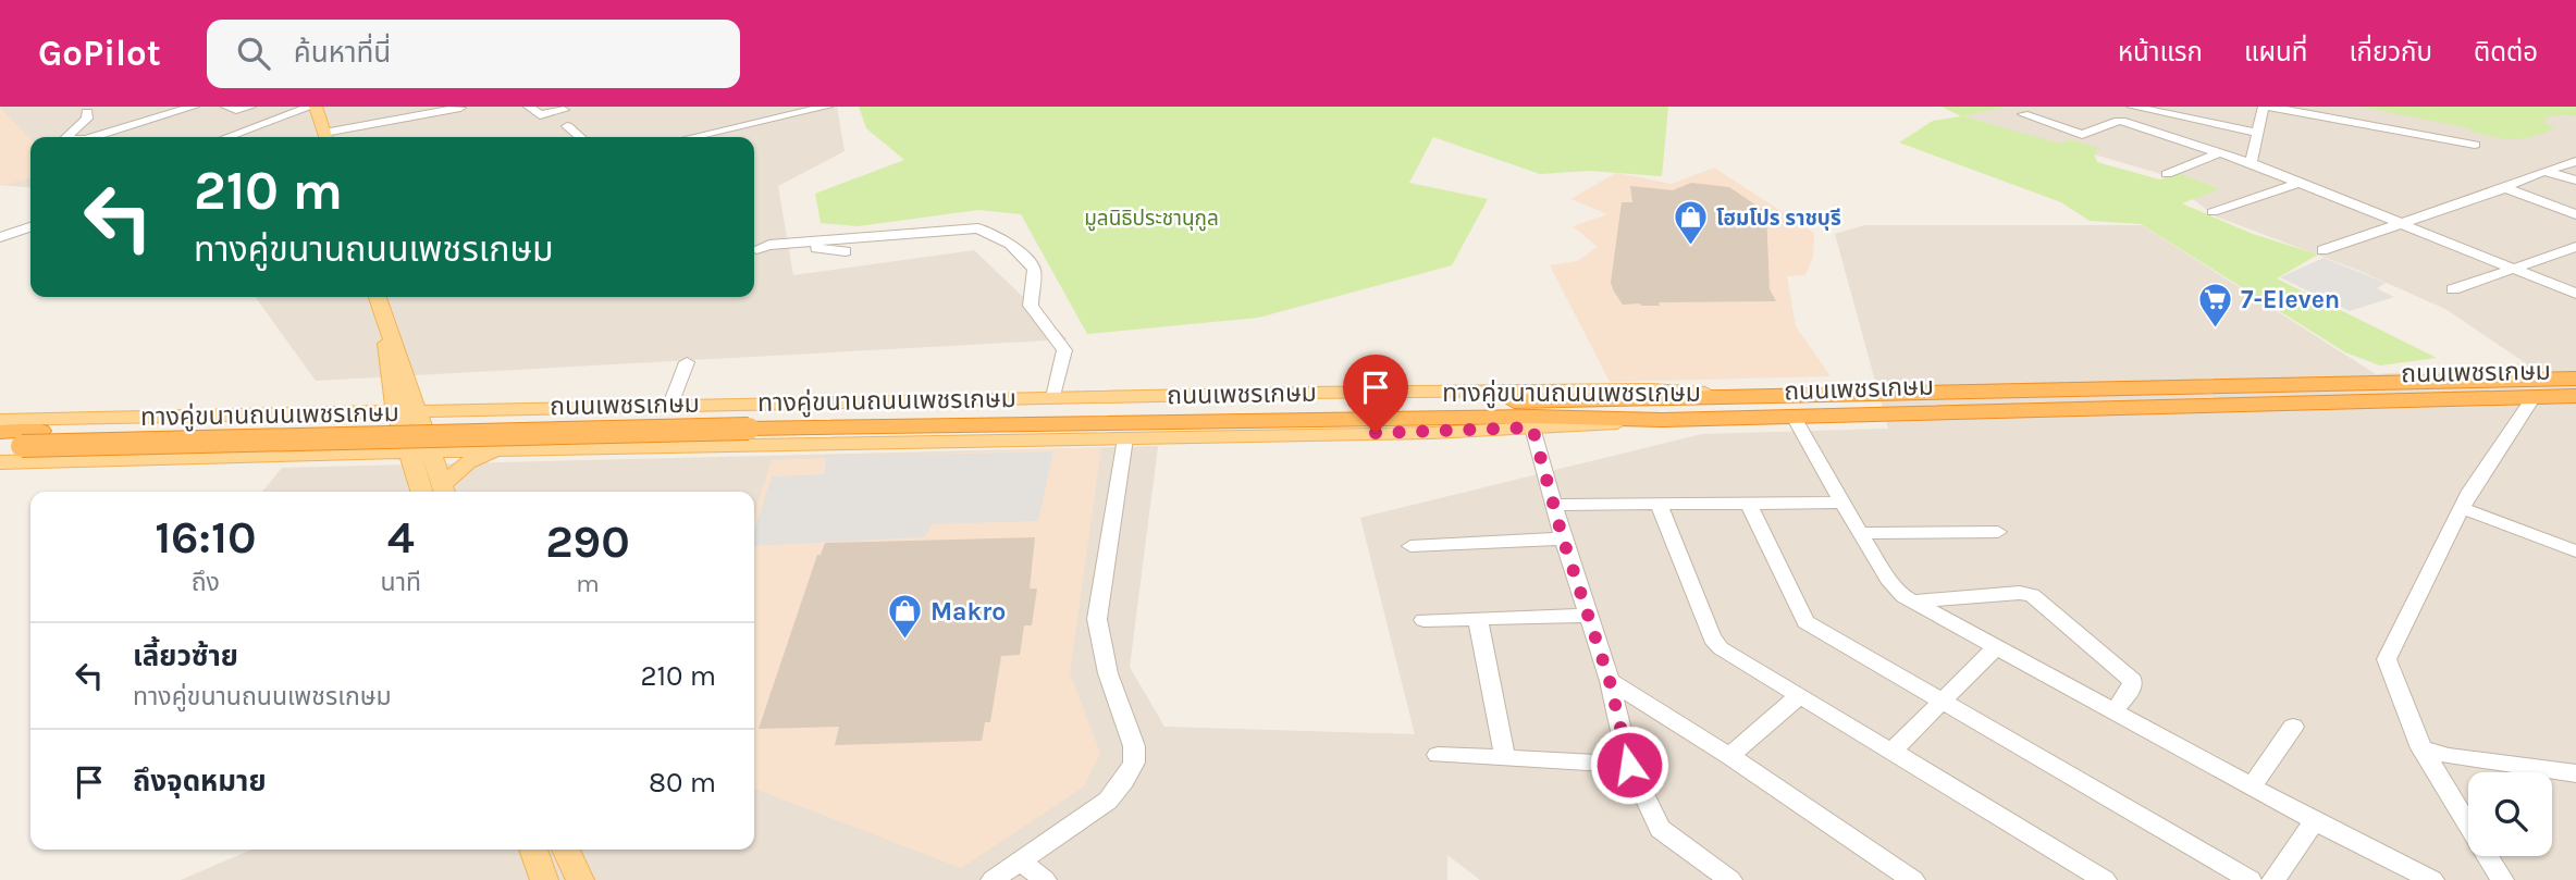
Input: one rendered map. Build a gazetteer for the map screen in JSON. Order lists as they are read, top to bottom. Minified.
{"streets":{"highway":["ถนนเพชรเกษม"],"main road":["ทางคู่ขนานถนนเพชรเกษม"]},"crossings":[["ถนนเพชรเกษม","ทางคู่ขนานถนนเพชรเกษม"]],"parks":["มูลนิธิประชานุกูล"],"places":{"shop":["โฮมโปร ราชบุรี","Makro"],"supermarket":["7-Eleven"]},"page":{"header":"GoPilot","search":"ค้นหาที่นี่","nav":["หน้าแรก","แผนที่","เกี่ยวกับ","ติดต่อ"],"turn":["210 m","ทางคู่ขนานถนนเพชรเกษม"],"eta":["16:10","ถึง","4","นาที","290","m"],"list":[{"name":"เลี้ยวซ้าย","note":"ทางคู่ขนานถนนเพชรเกษม","value":"210 m"},{"name":"ถึงจุดหมาย","value":"80 m"}]}}
